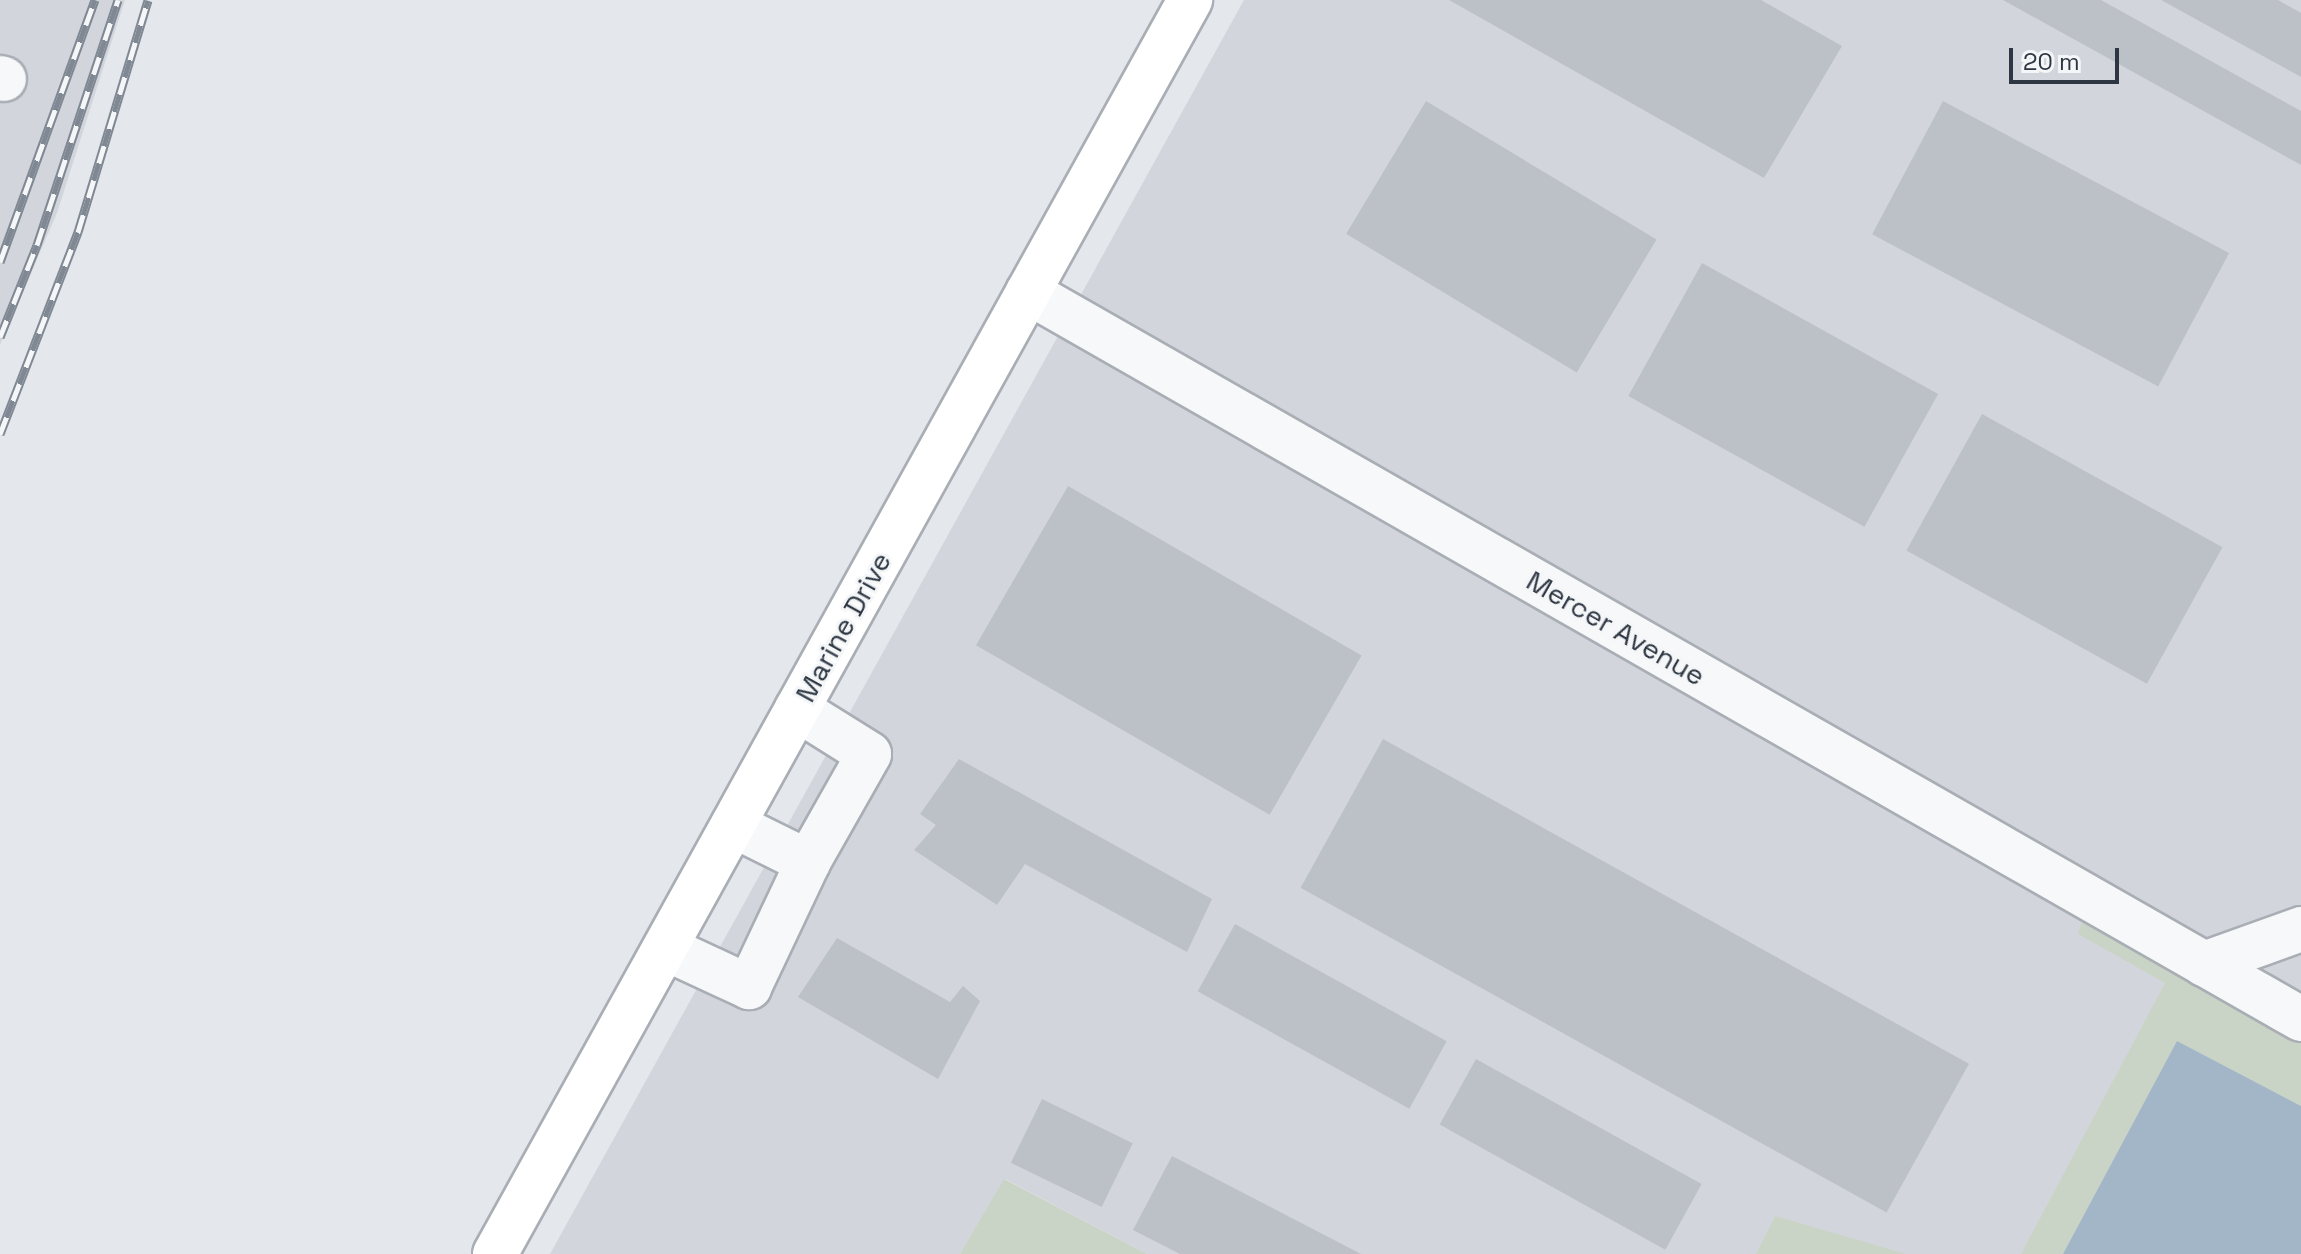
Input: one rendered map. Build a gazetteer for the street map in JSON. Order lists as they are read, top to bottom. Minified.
{"streets":{"main road":["Marine Drive"],"lane":["Mercer Avenue"]},"crossings":[["Marine Drive","Mercer Avenue"]],"scale_bar":"20 m"}
